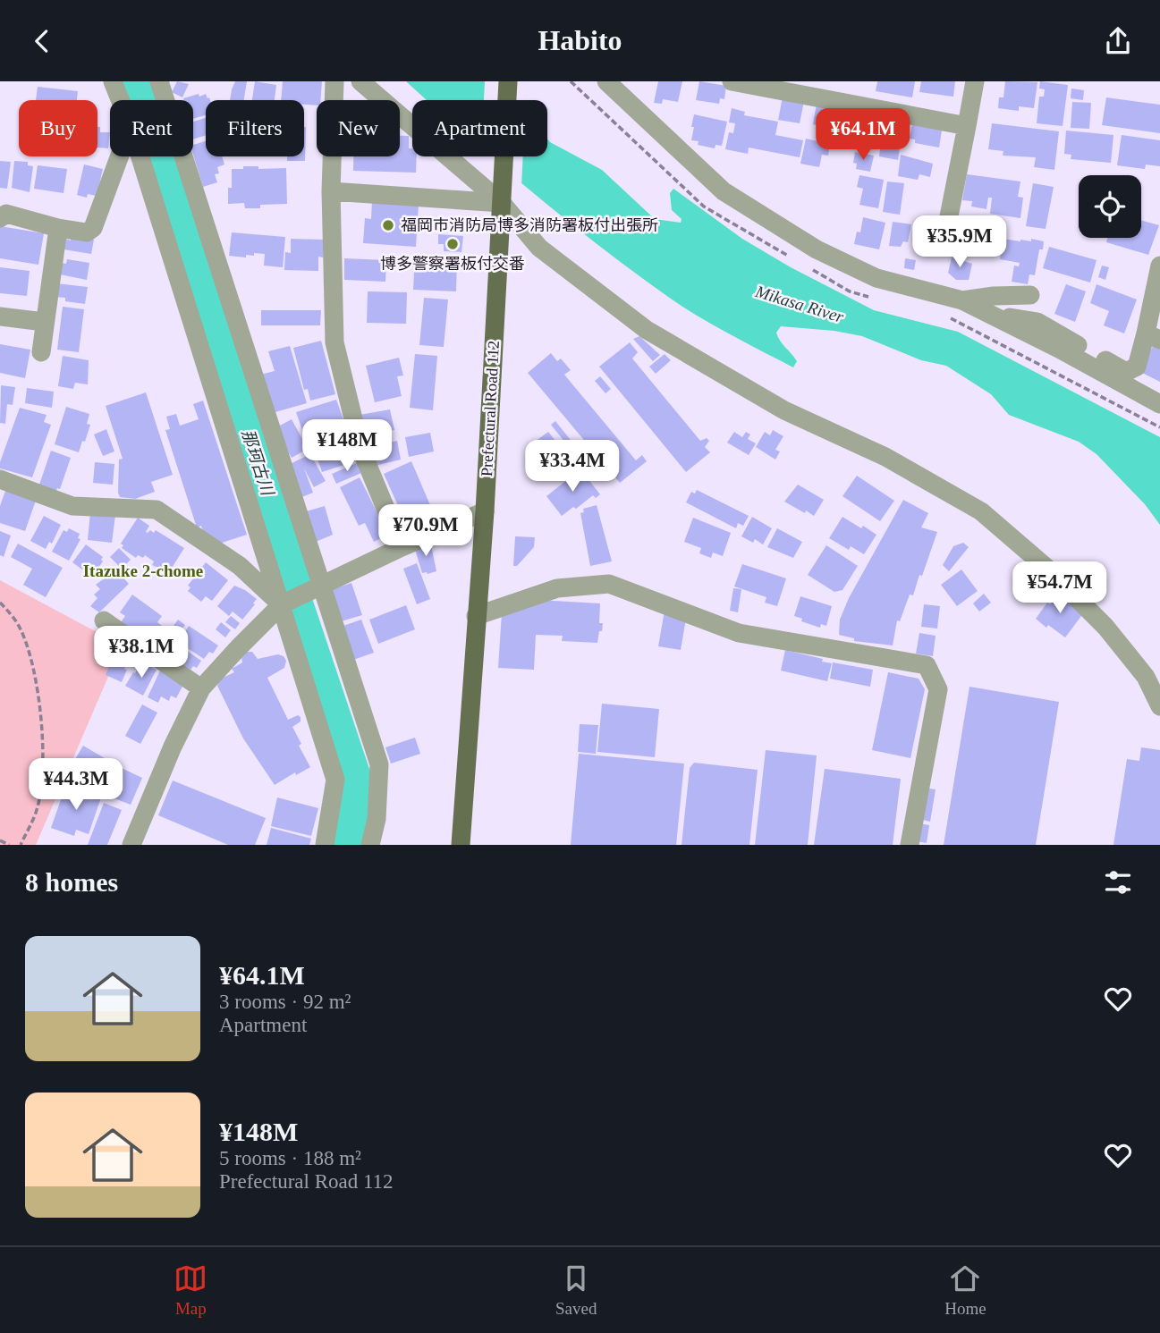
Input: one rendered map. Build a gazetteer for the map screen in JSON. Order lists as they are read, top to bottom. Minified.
{"streets":{"main road":["Prefectural Road 112"]},"districts":["Itazuke 2-chome"],"water":["Mikasa River","那珂古川"],"places":["福岡市消防局博多消防署板付出張所","博多警察署板付交番"],"page":{"header":"Habito","chip":["Buy","Rent","Filters","New","Apartment"],"price":["¥64.1M","¥35.9M","¥148M","¥33.4M","¥70.9M","¥54.7M","¥38.1M","¥44.3M"],"heading":"8 homes","list":[{"name":"¥64.1M","note":"3 rooms · 92 m² · Apartment"},{"name":"¥148M","note":"5 rooms · 188 m² · Prefectural Road 112"}],"tabs":["Map","Saved","Home"]}}
